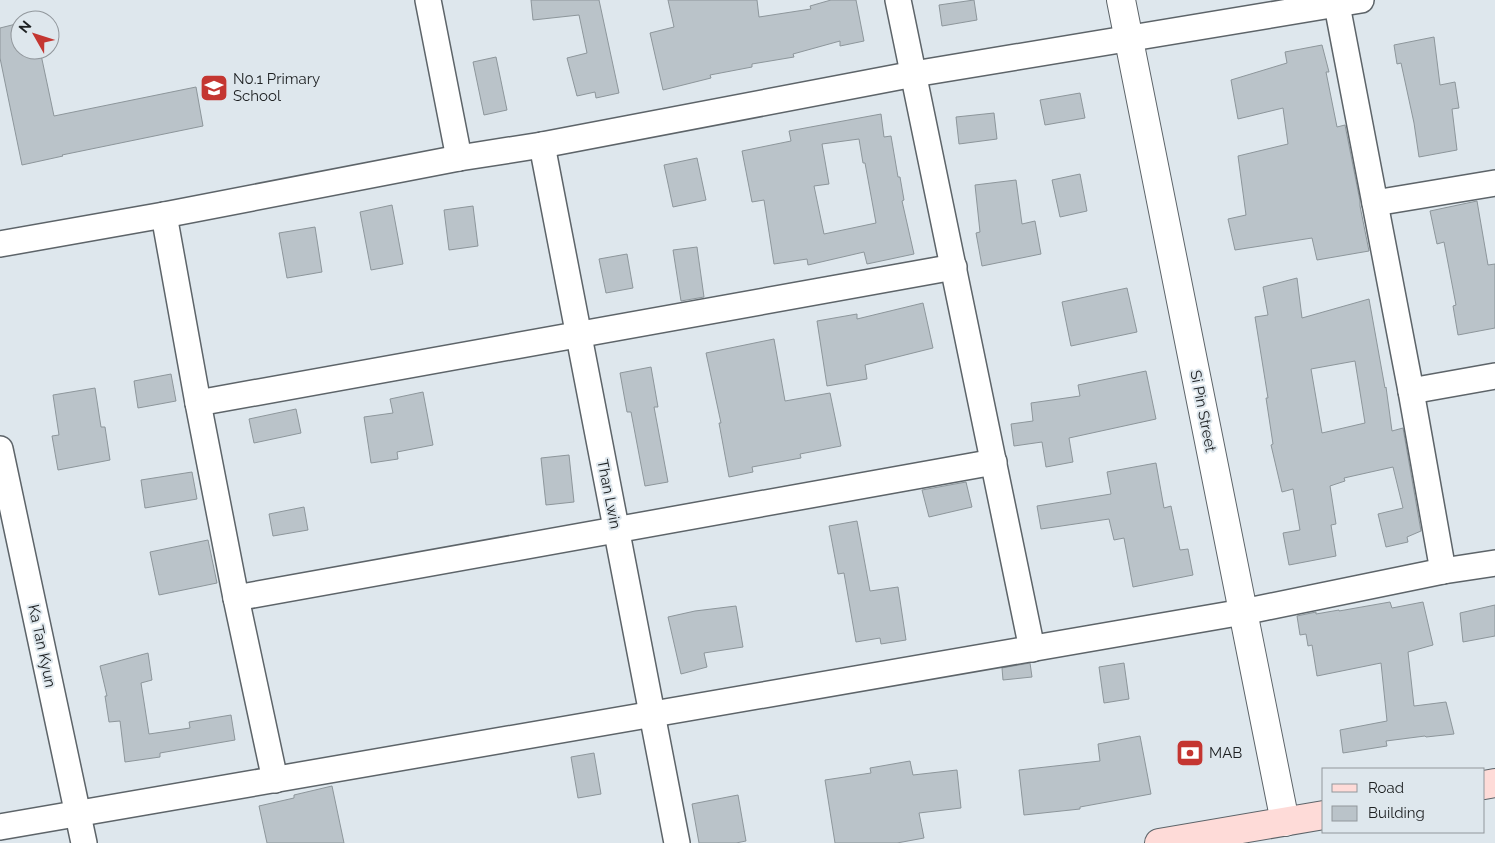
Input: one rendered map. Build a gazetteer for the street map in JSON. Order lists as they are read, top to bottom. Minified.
{"streets":{"street":["Si Pin Street","Than Lwin","Ka Tan Kyun"]},"places":{"school or university":["N0.1 Primary School"],"bank":["MAB"]},"legend":["Road","Building"],"north":"top left"}
